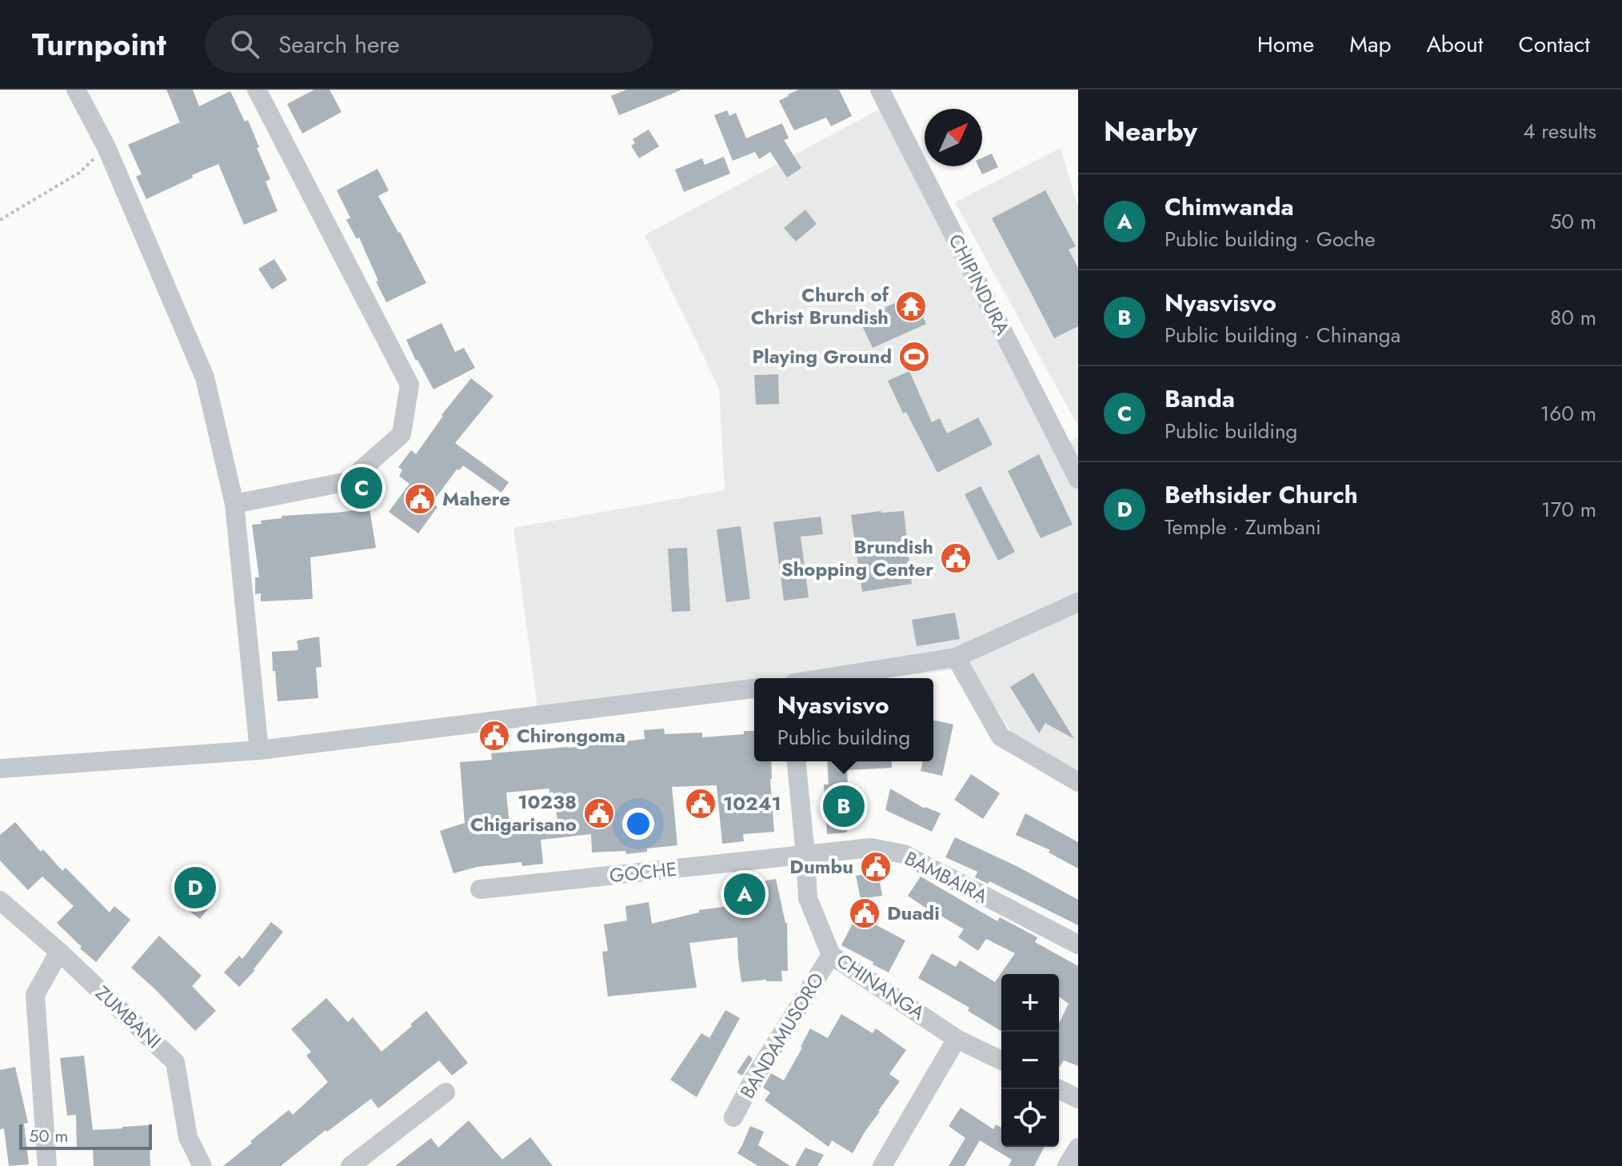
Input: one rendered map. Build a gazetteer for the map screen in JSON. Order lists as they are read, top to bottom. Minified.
{"streets":{"street":["CHIPINDURA","GOCHE","BAMBAIRA","CHINANGA","ZUMBANI","BANDAMUSORO"]},"crossings":[["GOCHE","BAMBAIRA"],["GOCHE","CHINANGA"],["BAMBAIRA","CHINANGA"],["CHINANGA","BANDAMUSORO"]],"places":{"temple":["Church of Christ Brundish"],"sports":["Playing Ground"],"public building":["Mahere","Brundish Shopping Center","Chirongoma","10241","10238 Chigarisano","Dumbu","Duadi"]},"scale_bar":"50 m","north":"top right","page":{"header":"Turnpoint","search":"Search here","nav":["Home","Map","About","Contact"],"heading":["Nearby","4 results"],"list":[{"mark":"A","name":"Chimwanda","note":"Public building · Goche","value":"50 m"},{"mark":"B","name":"Nyasvisvo","note":"Public building · Chinanga","value":"80 m"},{"mark":"C","name":"Banda","note":"Public building","value":"160 m"},{"mark":"D","name":"Bethsider Church","note":"Temple · Zumbani","value":"170 m"}],"pins":["C","B","D","A"],"popup":["Nyasvisvo","Public building"],"map_buttons":["+","−"],"scale":"50 m"}}
